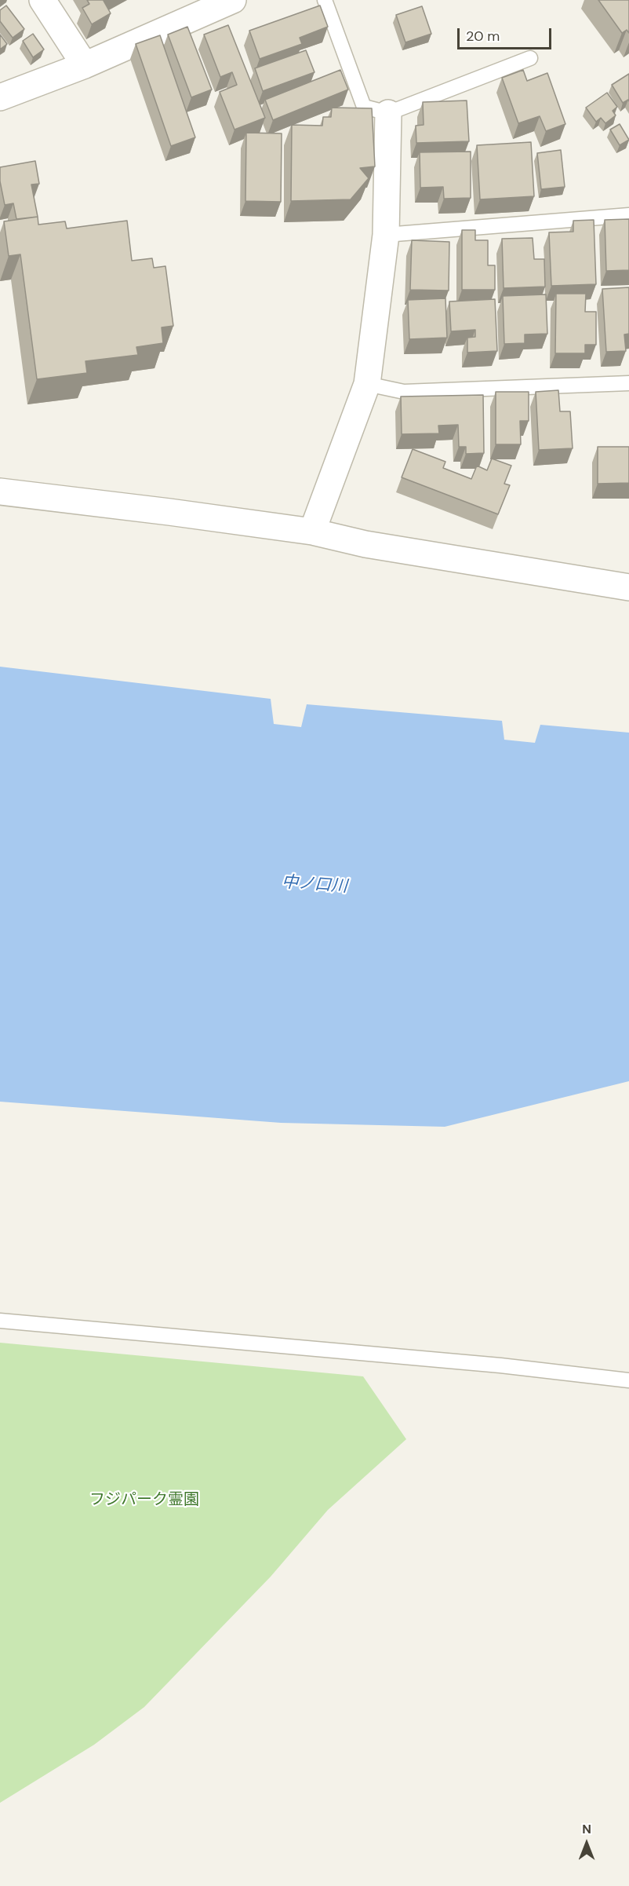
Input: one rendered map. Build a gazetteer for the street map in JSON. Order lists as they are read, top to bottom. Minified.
{"water":["中ノ口川"],"parks":["フジパーク霊園"],"scale_bar":"20 m","north":"top"}
